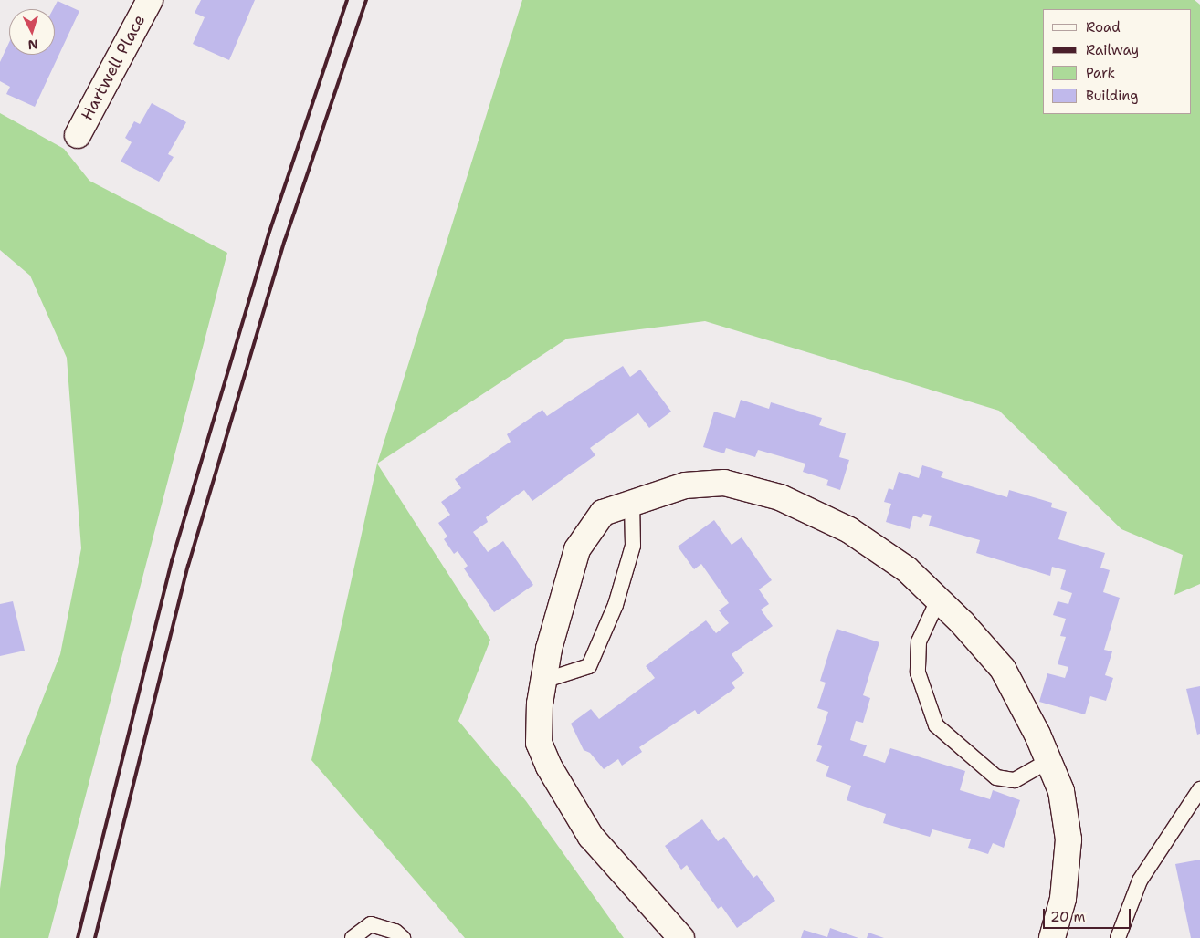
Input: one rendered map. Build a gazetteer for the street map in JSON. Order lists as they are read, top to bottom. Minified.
{"streets":{"street":["Hartwell Place"]},"legend":["Road","Railway","Park","Building"],"scale_bar":"20 m","north":"bottom"}
